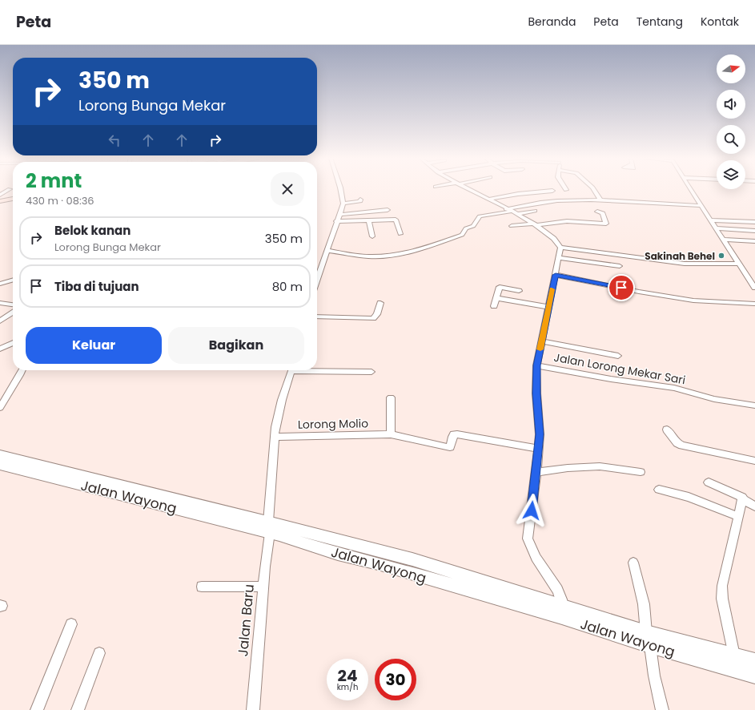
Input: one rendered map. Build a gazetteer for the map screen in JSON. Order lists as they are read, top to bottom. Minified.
{"streets":{"street":["Jalan Lorong Mekar Sari","Lorong Molio","Jalan Wayong","Jalan Baru"]},"crossings":[["Lorong Molio","Jalan Baru"],["Jalan Wayong","Jalan Baru"]],"places":["Sakinah Behel"],"north":"right","page":{"header":"Peta","nav":["Beranda","Peta","Tentang","Kontak"],"turn":["350 m","Lorong Bunga Mekar"],"heading":["2 mnt","430 m · 08:36"],"list":[{"name":"Belok kanan","note":"Lorong Bunga Mekar","value":"350 m"},{"name":"Tiba di tujuan","value":"80 m"}],"buttons":["Keluar","Bagikan"],"speed":"24 km/h","limit":"30"}}
